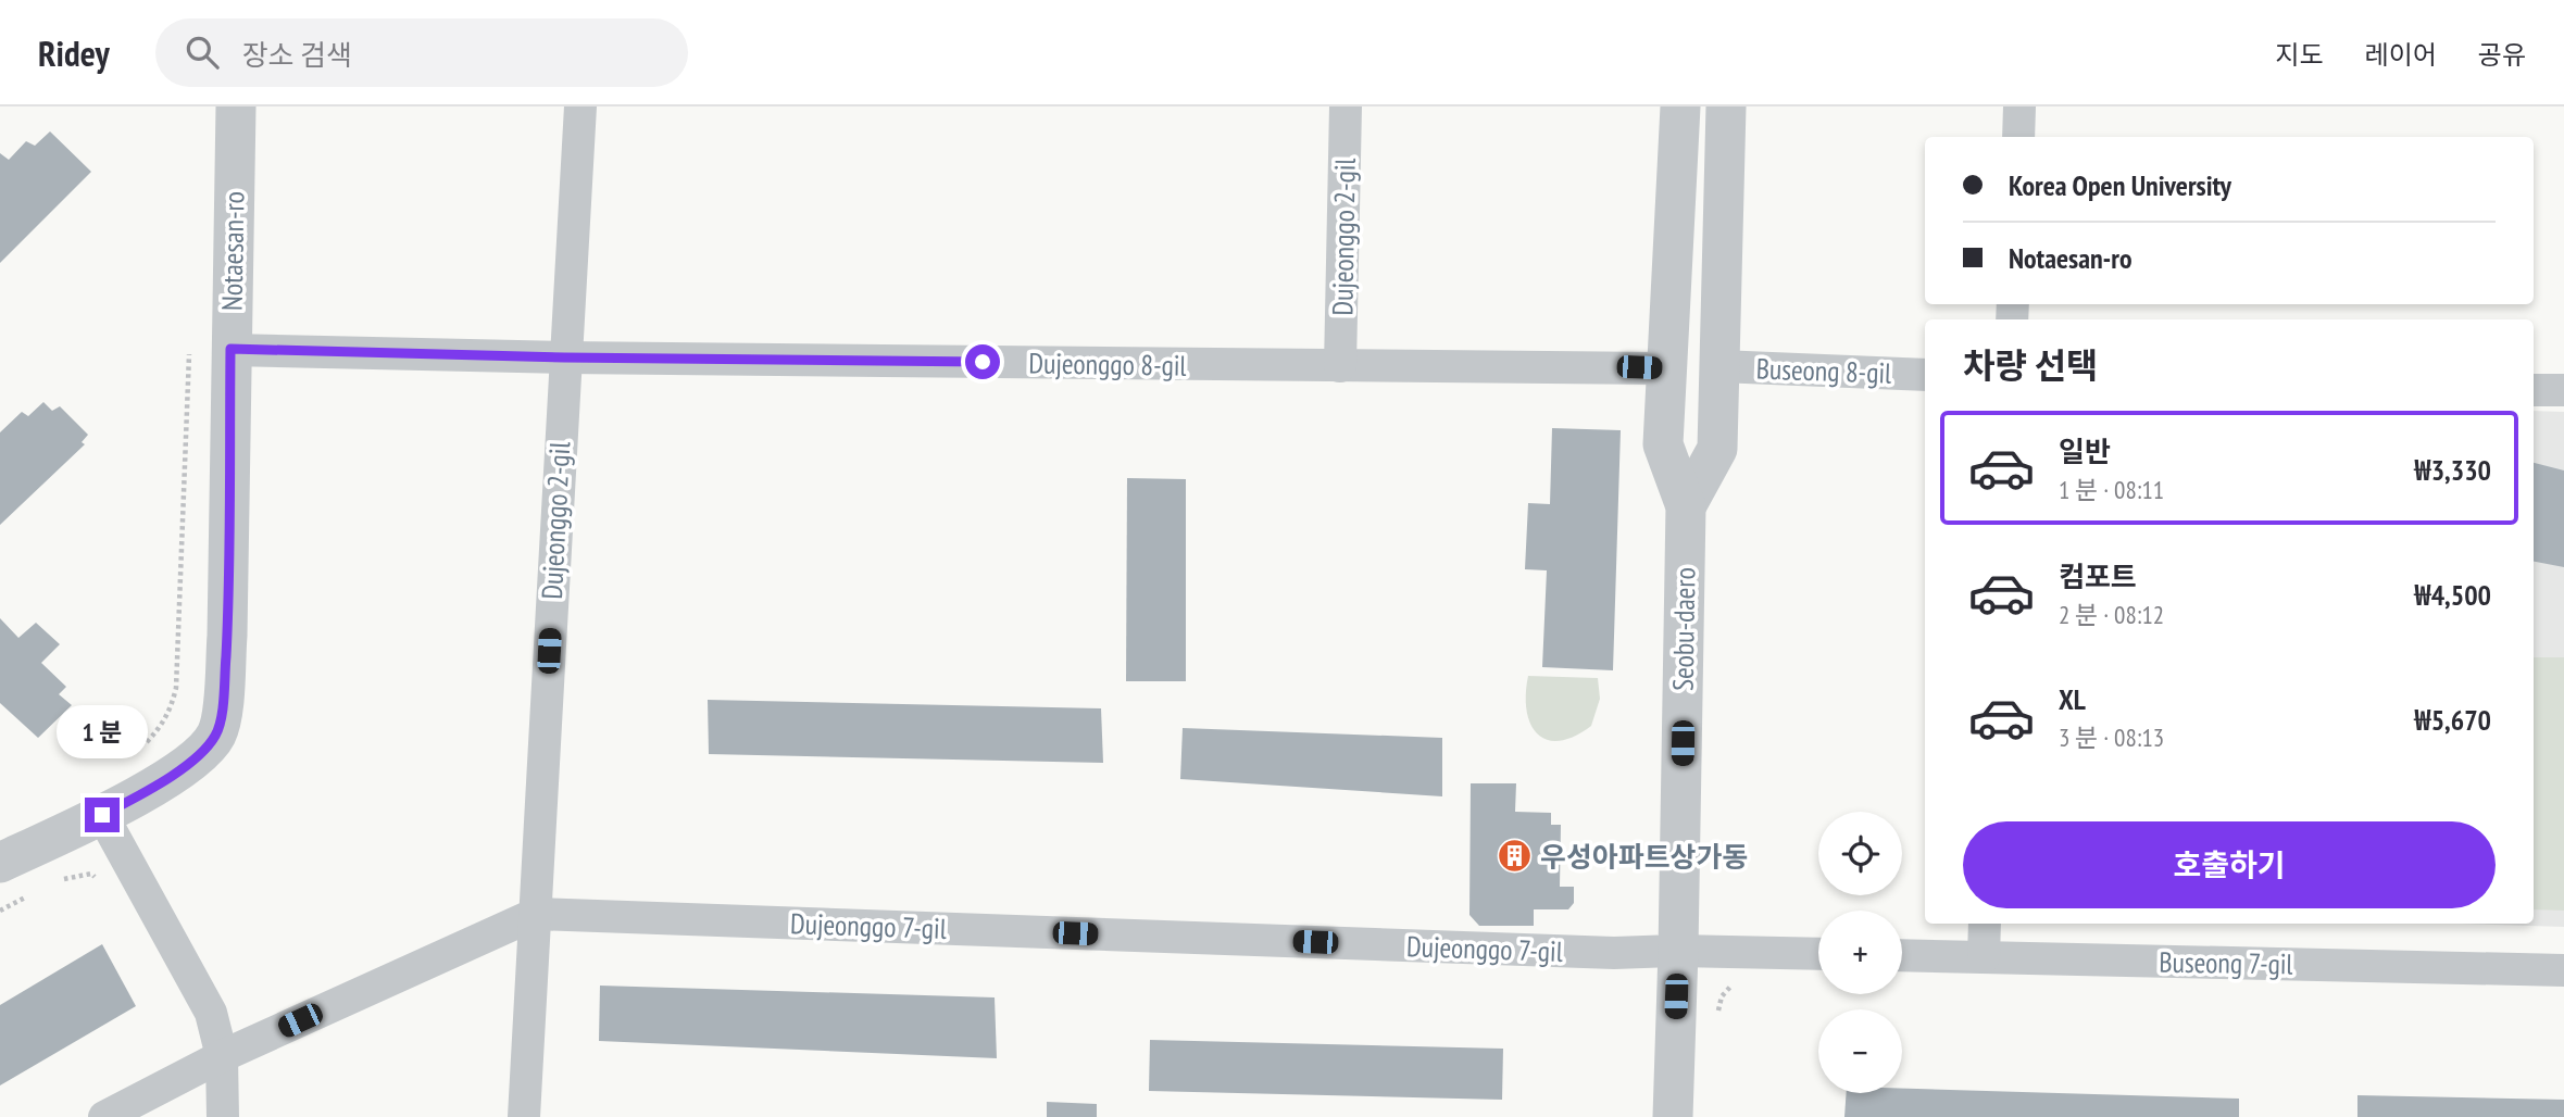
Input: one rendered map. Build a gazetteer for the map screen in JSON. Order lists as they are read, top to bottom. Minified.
{"streets":{"street":["Dujeonggo 2-gil","Notaesan-ro","Dujeonggo 8-gil","Buseong 8-gil","Seobu-daero","Dujeonggo 7-gil","Buseong 7-gil"]},"crossings":[["Dujeonggo 2-gil","Dujeonggo 8-gil"],["Dujeonggo 2-gil","Dujeonggo 7-gil"],["Notaesan-ro","Dujeonggo 8-gil"],["Dujeonggo 8-gil","Seobu-daero"],["Buseong 8-gil","Seobu-daero"],["Seobu-daero","Dujeonggo 7-gil"]],"places":{"building":["우성아파트상가동"]},"page":{"header":"Ridey","search":"장소 검색","nav":["지도","레이어","공유"],"banner":["Korea Open University","Notaesan-ro"],"heading":"차량 선택","list":[{"name":"일반","note":"1 분 · 08:11","value":"₩3,330"},{"name":"컴포트","note":"2 분 · 08:12","value":"₩4,500"},{"name":"XL","note":"3 분 · 08:13","value":"₩5,670"}],"bubble":"1 분","buttons":"호출하기","map_buttons":["+","−"]}}
